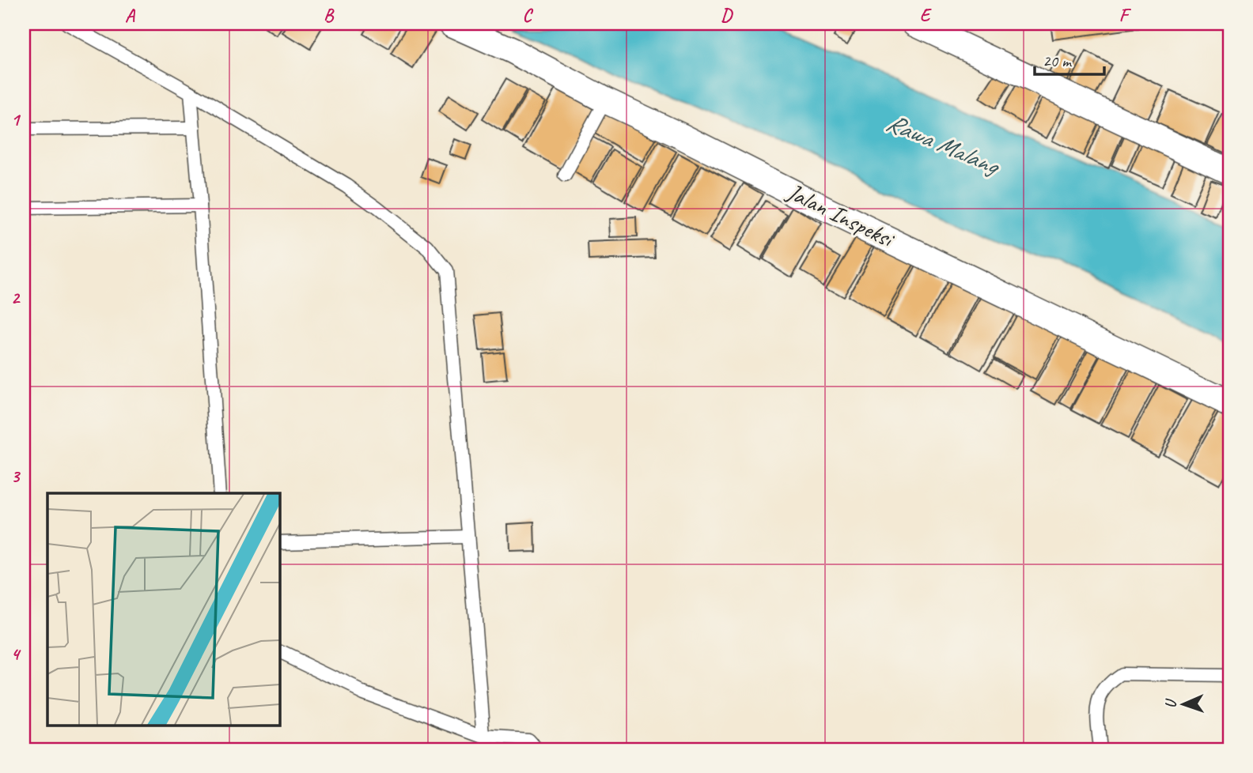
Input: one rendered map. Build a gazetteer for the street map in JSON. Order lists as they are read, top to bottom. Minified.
{"streets":{"street":["Jalan Inspeksi"]},"water":["Rawa Malang"],"scale_bar":"20 m","north":"left","grid":{"columns":["A","B","C","D","E","F"],"rows":["1","2","3","4"]}}
